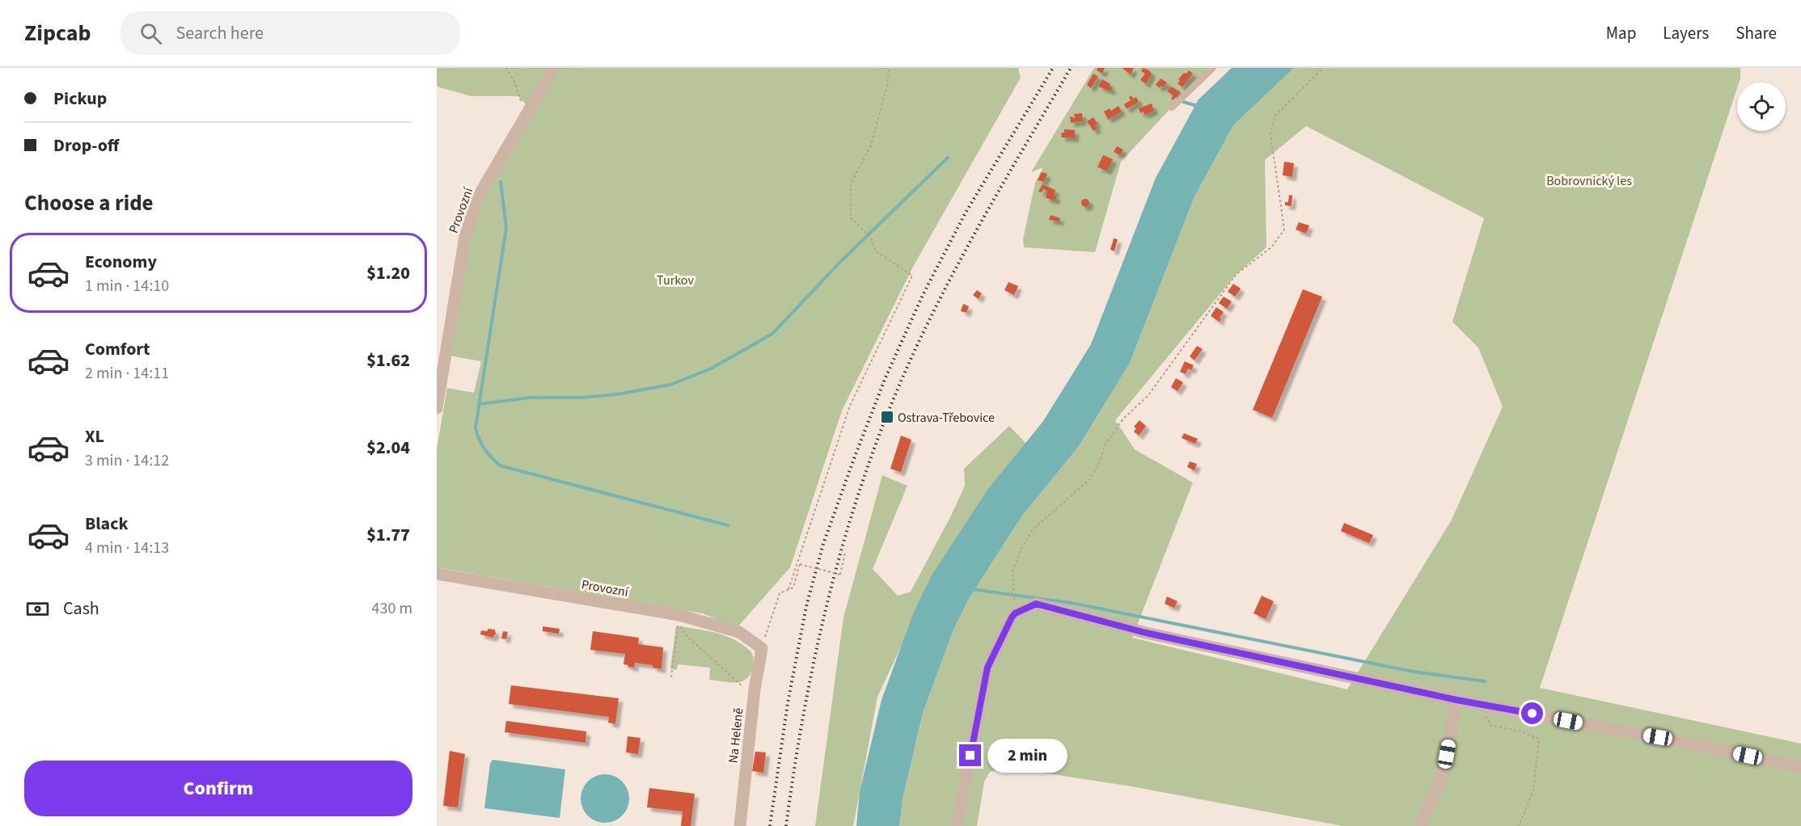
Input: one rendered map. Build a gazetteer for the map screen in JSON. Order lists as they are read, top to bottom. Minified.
{"streets":{"street":["Provozní","Na Heleně"]},"crossings":[["Provozní","Na Heleně"]],"parks":["Bobrovnický les","Turkov"],"places":{"transit":["Ostrava-Třebovice"]},"page":{"header":"Zipcab","search":"Search here","nav":["Map","Layers","Share"],"banner":["Pickup","Drop-off"],"heading":"Choose a ride","list":[{"name":"Economy","note":"1 min · 14:10","value":"$1.20"},{"name":"Comfort","note":"2 min · 14:11","value":"$1.62"},{"name":"XL","note":"3 min · 14:12","value":"$2.04"},{"name":"Black","note":"4 min · 14:13","value":"$1.77"}],"pay":["Cash","430 m"],"bubble":"2 min","buttons":"Confirm"}}
